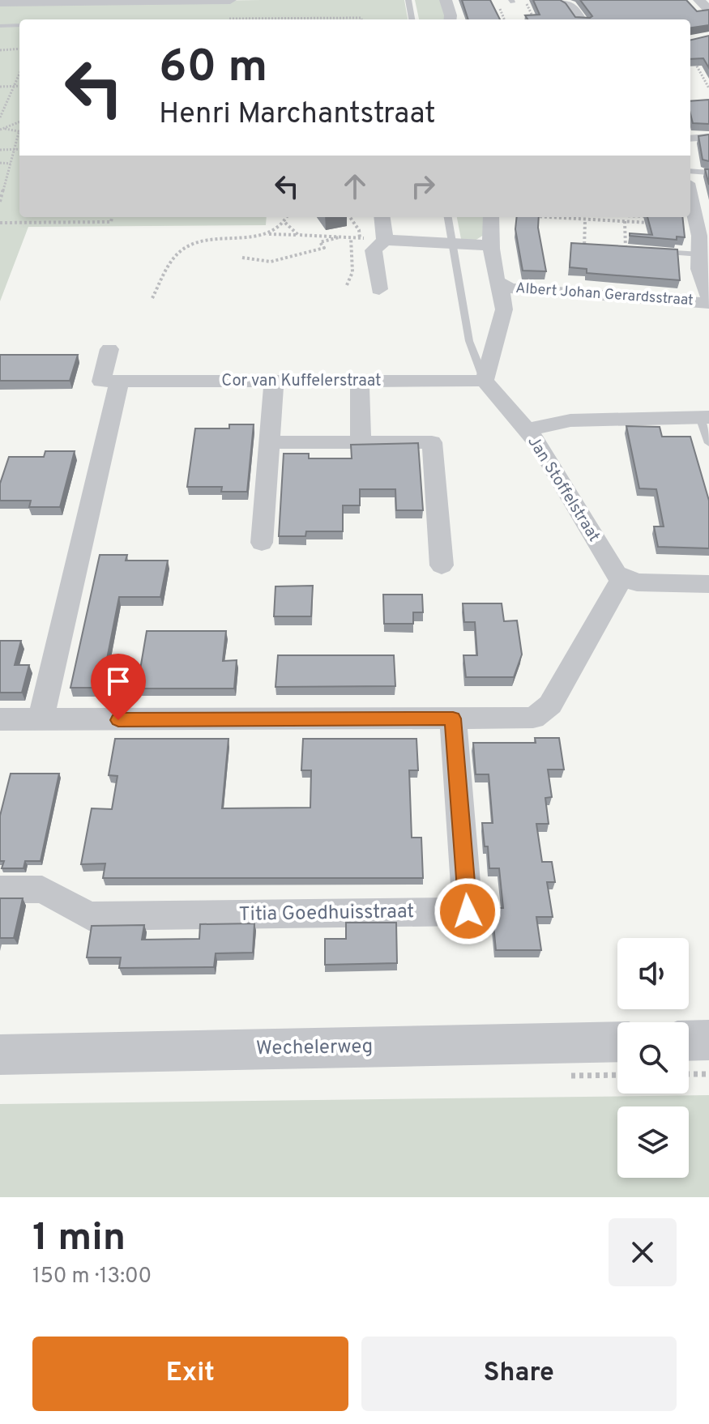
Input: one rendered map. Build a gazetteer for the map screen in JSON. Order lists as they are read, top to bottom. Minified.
{"streets":{"street":["Albert Johan Gerardsstraat","Cor van Kuffelerstraat","Jan Stoffelstraat","Titia Goedhuisstraat","Wechelerweg"]},"crossings":[["Cor van Kuffelerstraat","Jan Stoffelstraat"]],"page":{"turn":["60 m","Henri Marchantstraat"],"heading":["1 min","150 m · 13:00"],"buttons":["Exit","Share"]}}
